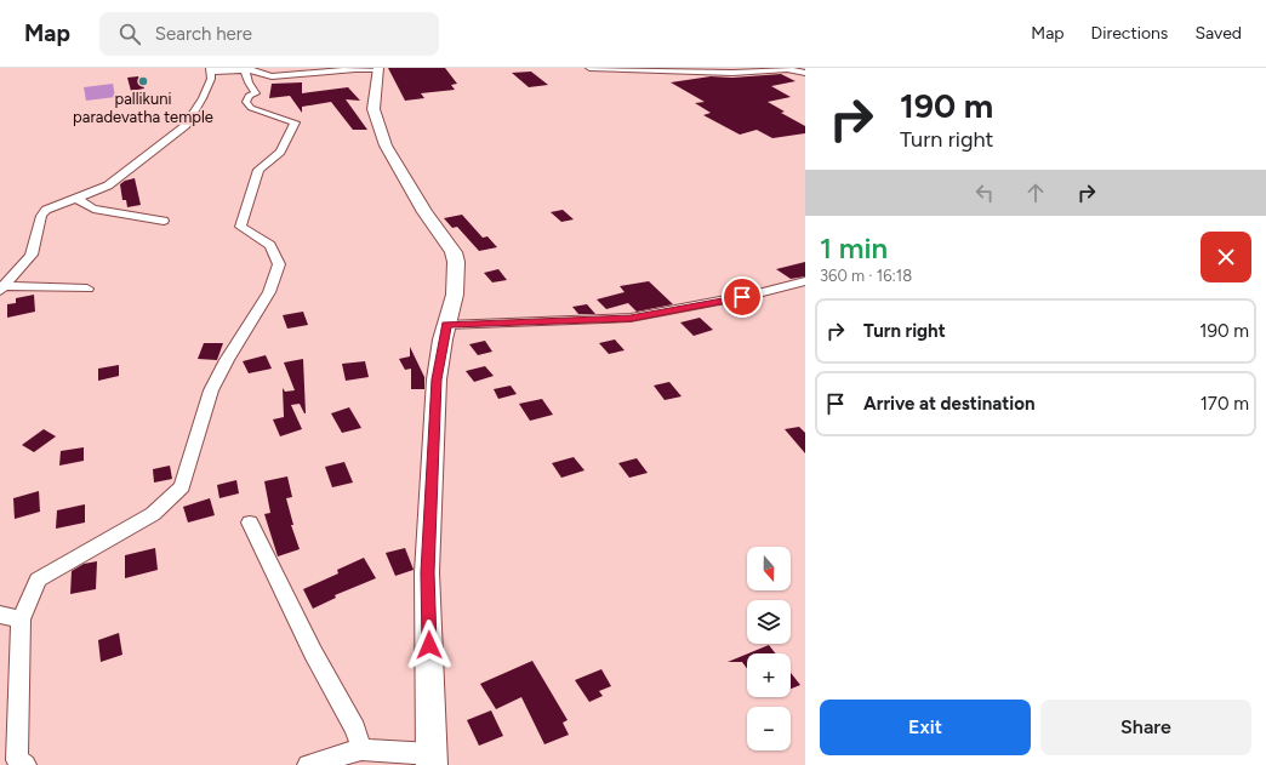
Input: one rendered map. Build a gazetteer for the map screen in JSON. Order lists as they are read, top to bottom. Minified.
{"places":["pallikuni paradevatha temple"],"north":"bottom","page":{"header":"Map","search":"Search here","nav":["Map","Directions","Saved"],"turn":["190 m","Turn right"],"heading":["1 min","360 m · 16:18"],"list":[{"name":"Turn right","value":"190 m"},{"name":"Arrive at destination","value":"170 m"}],"map_buttons":["+","−"],"buttons":["Exit","Share"]}}
